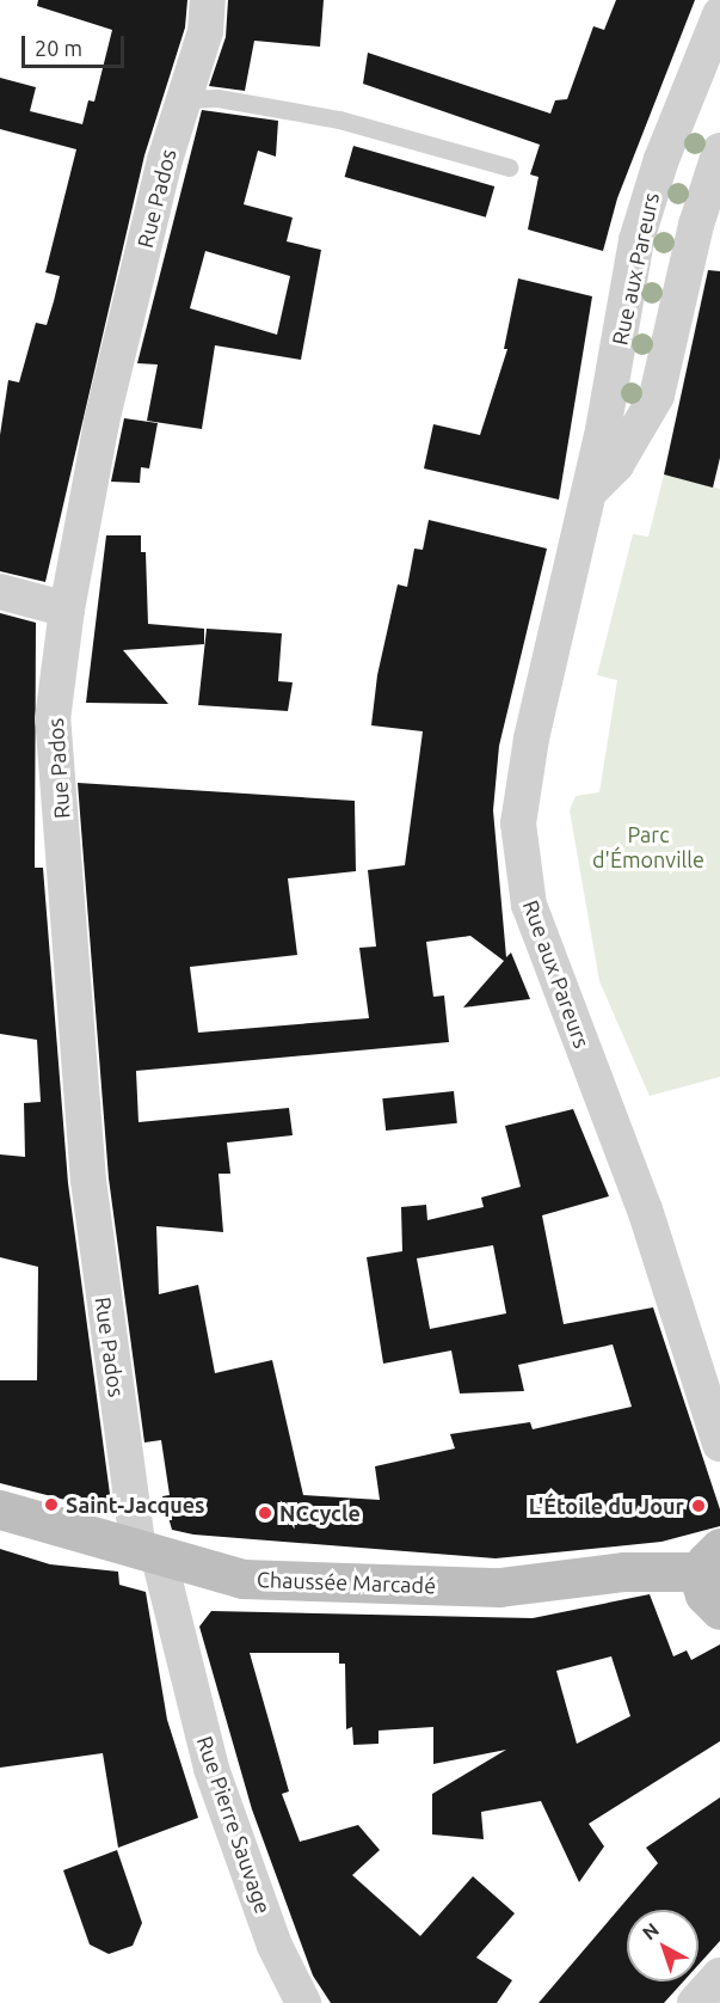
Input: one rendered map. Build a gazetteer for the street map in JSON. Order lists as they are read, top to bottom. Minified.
{"streets":{"street":["Rue Pados","Rue aux Pareurs","Chaussée Marcadé","Rue Pierre Sauvage"]},"crossings":[["Rue Pados","Chaussée Marcadé"],["Rue Pados","Rue Pierre Sauvage"],["Chaussée Marcadé","Rue Pierre Sauvage"]],"parks":["Parc d'Émonville"],"places":["Saint-Jacques","L'Étoile du Jour","NCcycle"],"scale_bar":"20 m","north":"top left"}
